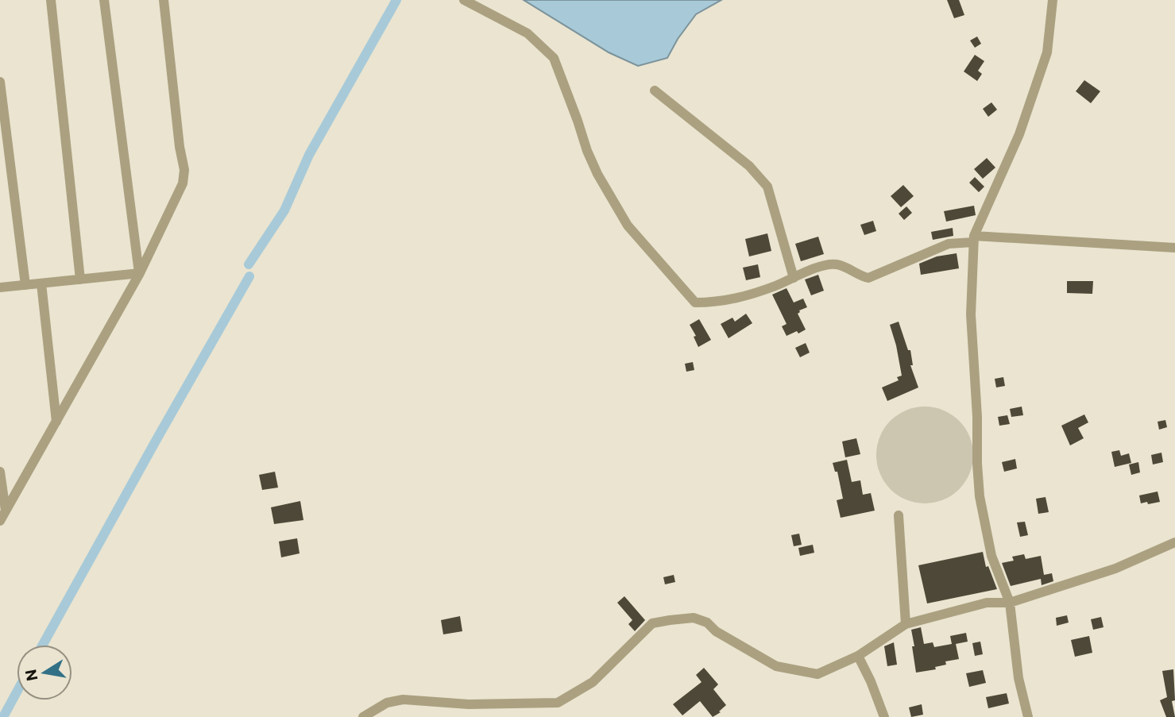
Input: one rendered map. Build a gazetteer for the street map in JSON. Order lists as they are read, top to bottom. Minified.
{"north":"left"}
